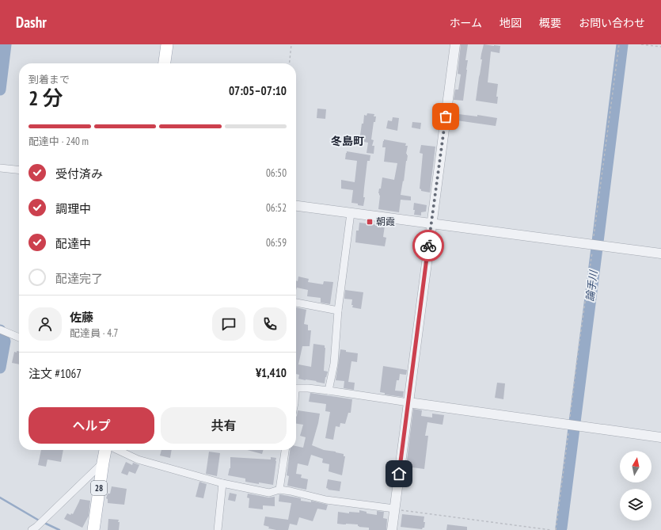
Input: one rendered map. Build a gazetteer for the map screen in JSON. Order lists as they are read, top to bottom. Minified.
{"streets":{"main road":["28"]},"districts":["冬島町"],"water":["論手川"],"places":{"transit":["朝霞"]},"north":"top","page":{"header":"Dashr","nav":["ホーム","地図","概要","お問い合わせ"],"heading":["2 分","到着まで","07:05–07:10"],"panel":["佐藤","配達員 · 4.7","注文 #1067","¥1,410"],"bar":"配達中 · 240 m","list":[["受付済み","06:50"],["調理中","06:52"],["配達中","06:59"],"配達完了"],"buttons":["ヘルプ","共有"]}}
